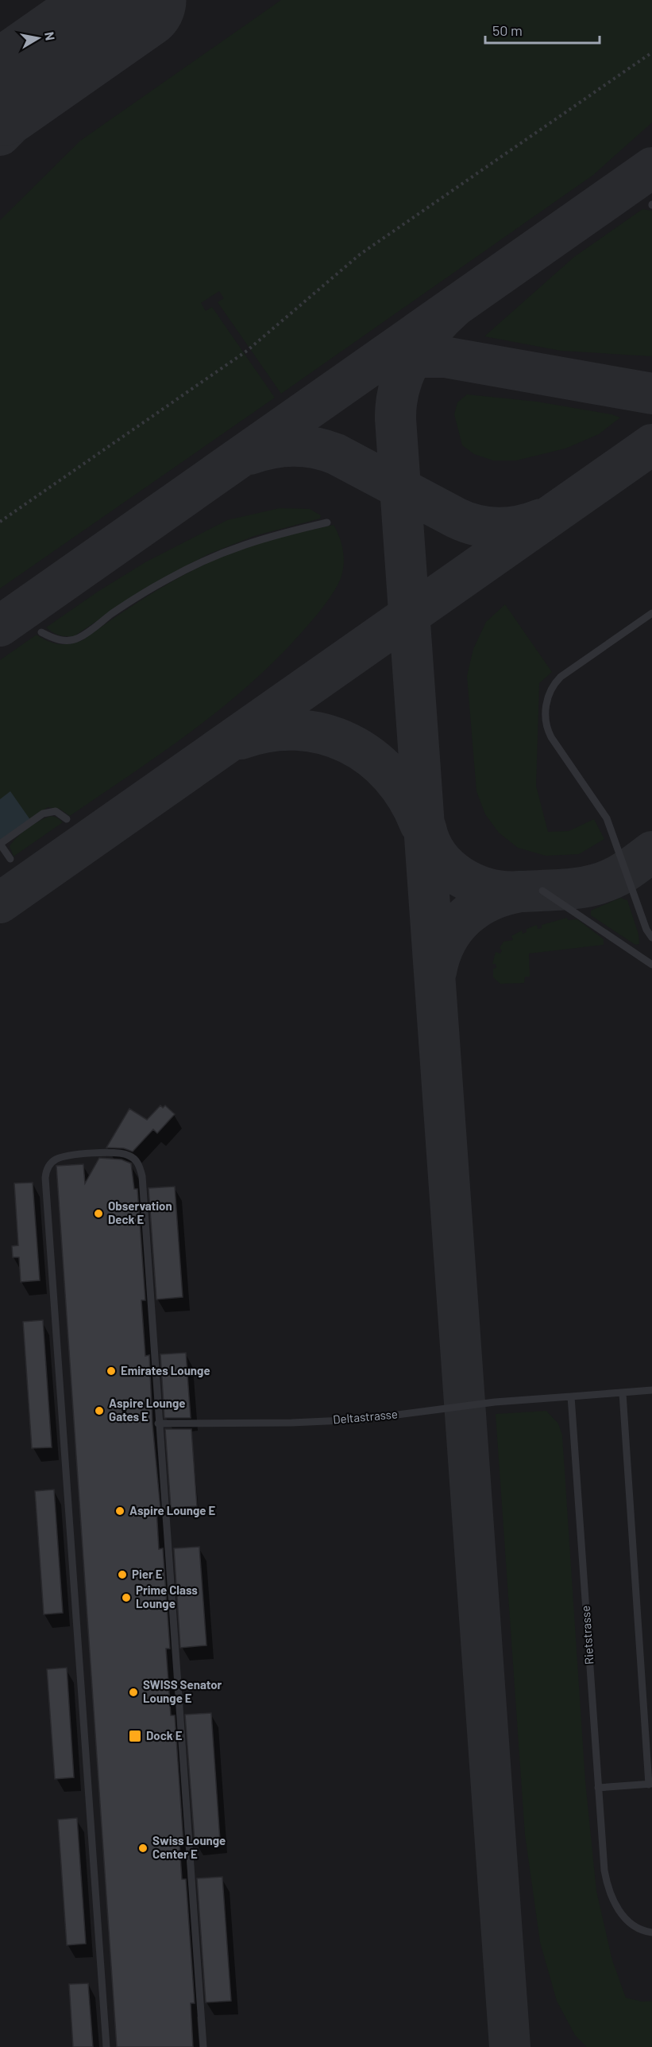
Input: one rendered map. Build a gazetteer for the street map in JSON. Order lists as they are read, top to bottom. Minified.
{"streets":{"lane":["Deltastrasse","Rietstrasse"]},"crossings":[["Deltastrasse","Rietstrasse"]],"places":{"other":["Observation Deck E","Emirates Lounge","Aspire Lounge Gates E","Aspire Lounge E","Pier E","Prime Class Lounge","SWISS Senator Lounge E","Swiss Lounge Center E"],"transit":["Dock E"]},"scale_bar":"50 m","north":"right"}
